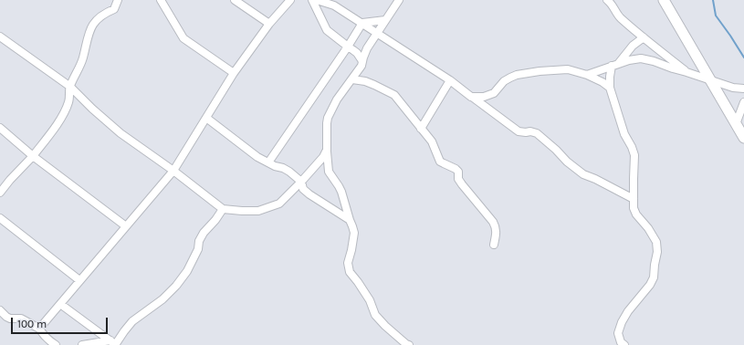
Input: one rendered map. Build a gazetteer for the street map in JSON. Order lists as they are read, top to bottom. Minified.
{"scale_bar":"100 m"}
